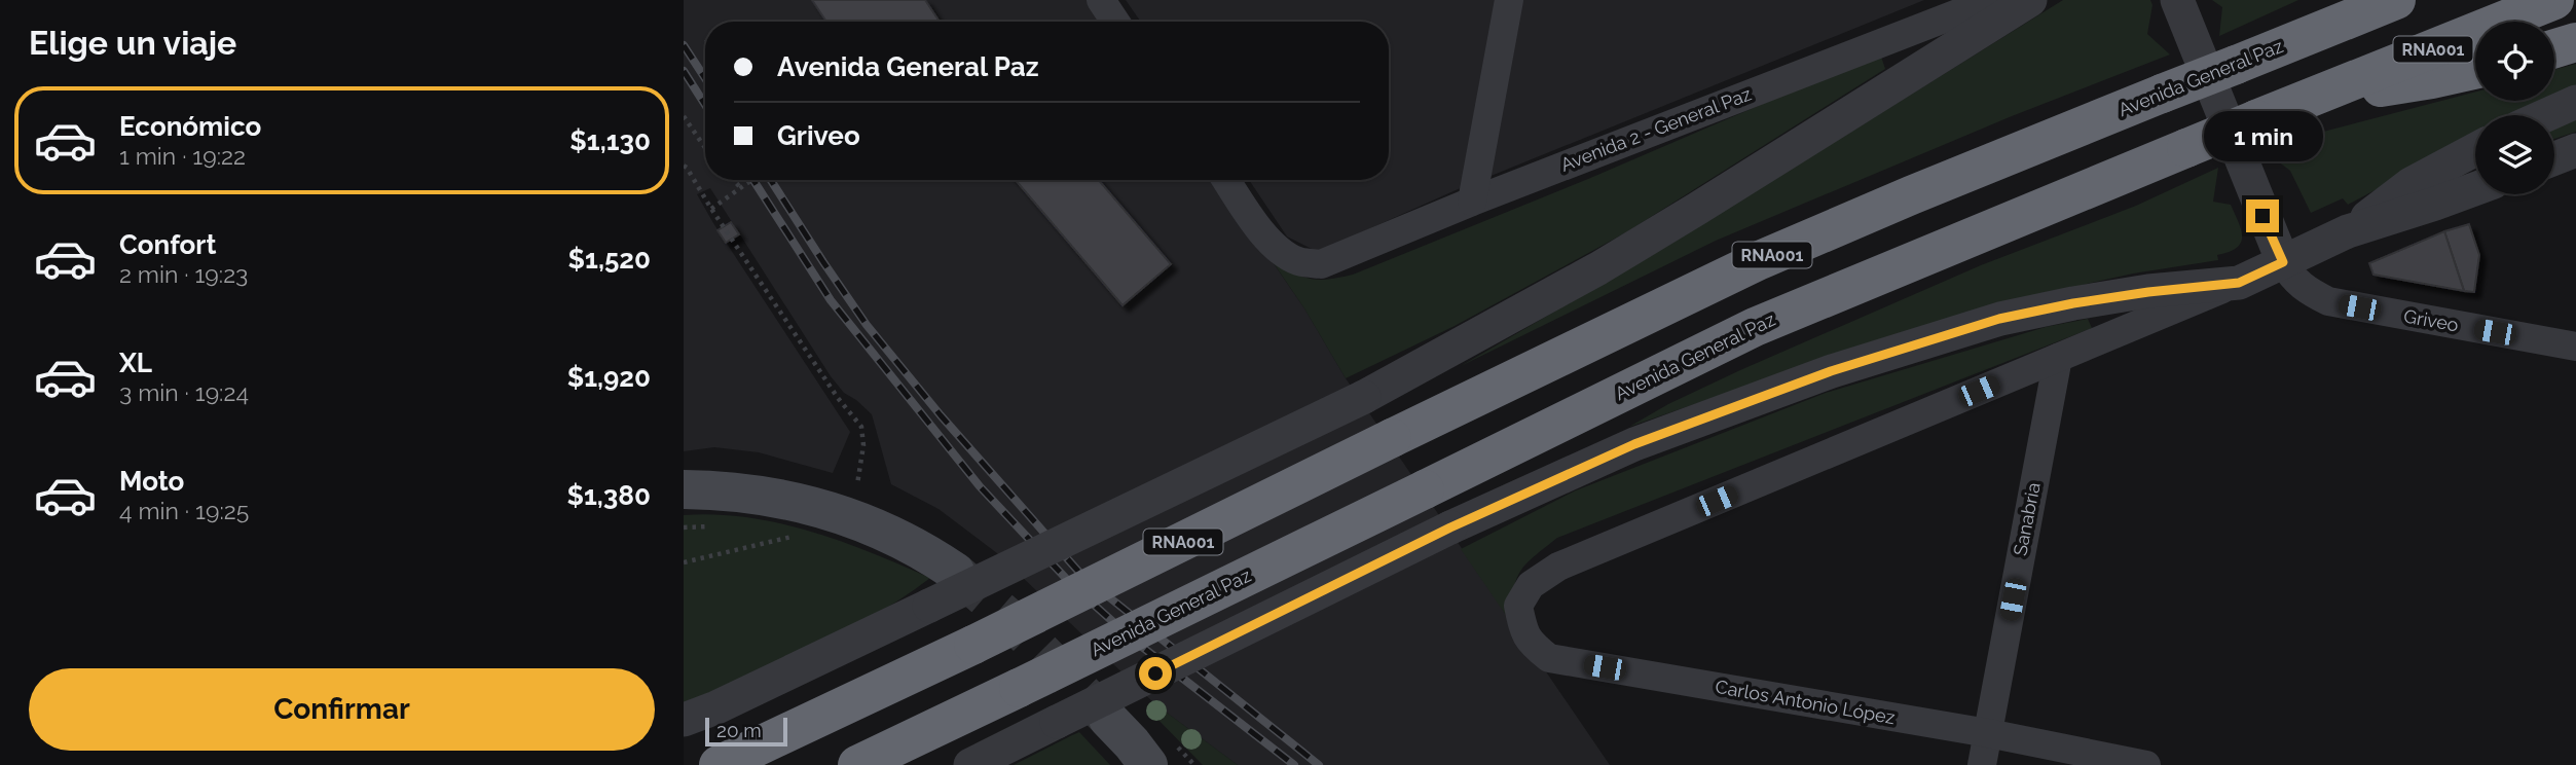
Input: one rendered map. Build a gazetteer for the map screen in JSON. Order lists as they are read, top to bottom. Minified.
{"streets":{"highway":["RNA001","Avenida General Paz"],"street":["Avenida 2 - General Paz","Griveo","Sanabria","Carlos Antonio López"]},"crossings":[["Sanabria","Carlos Antonio López"]],"scale_bar":"20 m","page":{"heading":"Elige un viaje","banner":["Avenida General Paz","Griveo"],"list":[{"name":"Económico","note":"1 min · 19:22","value":"$1,130"},{"name":"Confort","note":"2 min · 19:23","value":"$1,520"},{"name":"XL","note":"3 min · 19:24","value":"$1,920"},{"name":"Moto","note":"4 min · 19:25","value":"$1,380"}],"bubble":"1 min","buttons":"Confirmar","scale":"20 m"}}
